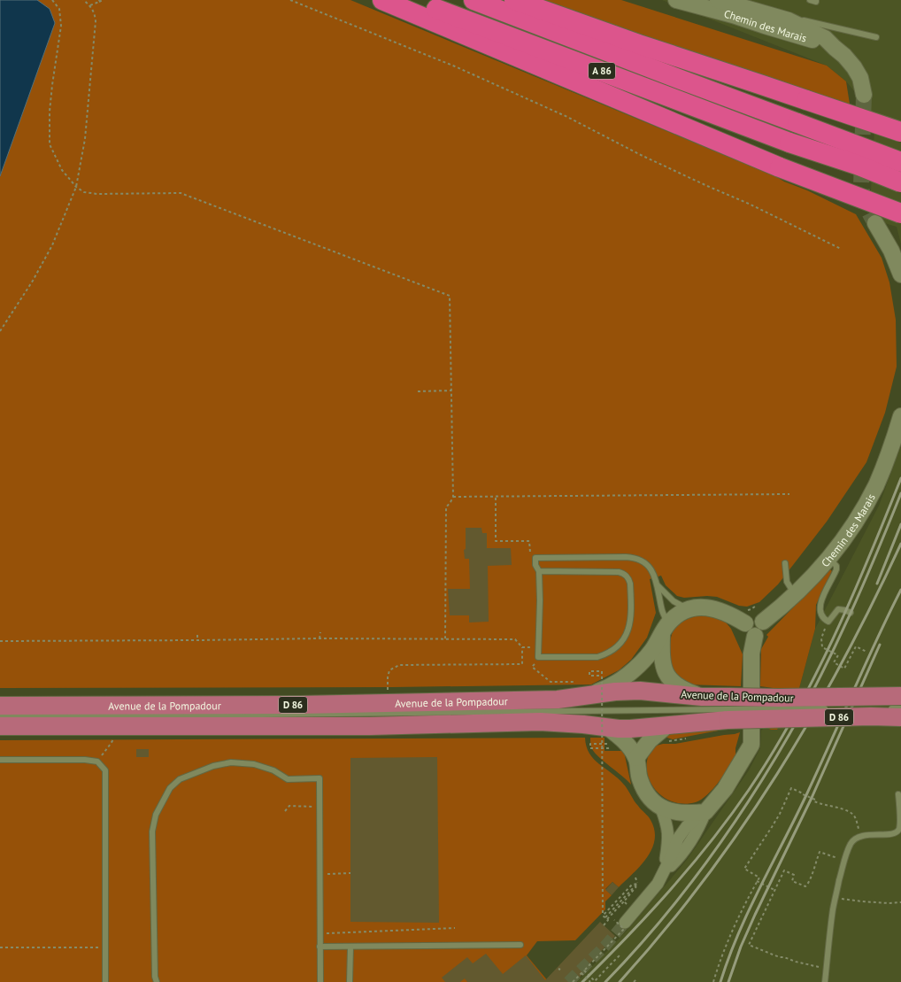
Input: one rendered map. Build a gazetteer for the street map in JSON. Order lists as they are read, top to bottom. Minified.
{"streets":{"highway":["A 86"],"main road":["Avenue de la Pompadour","D 86"],"street":["Chemin des Marais"]}}
